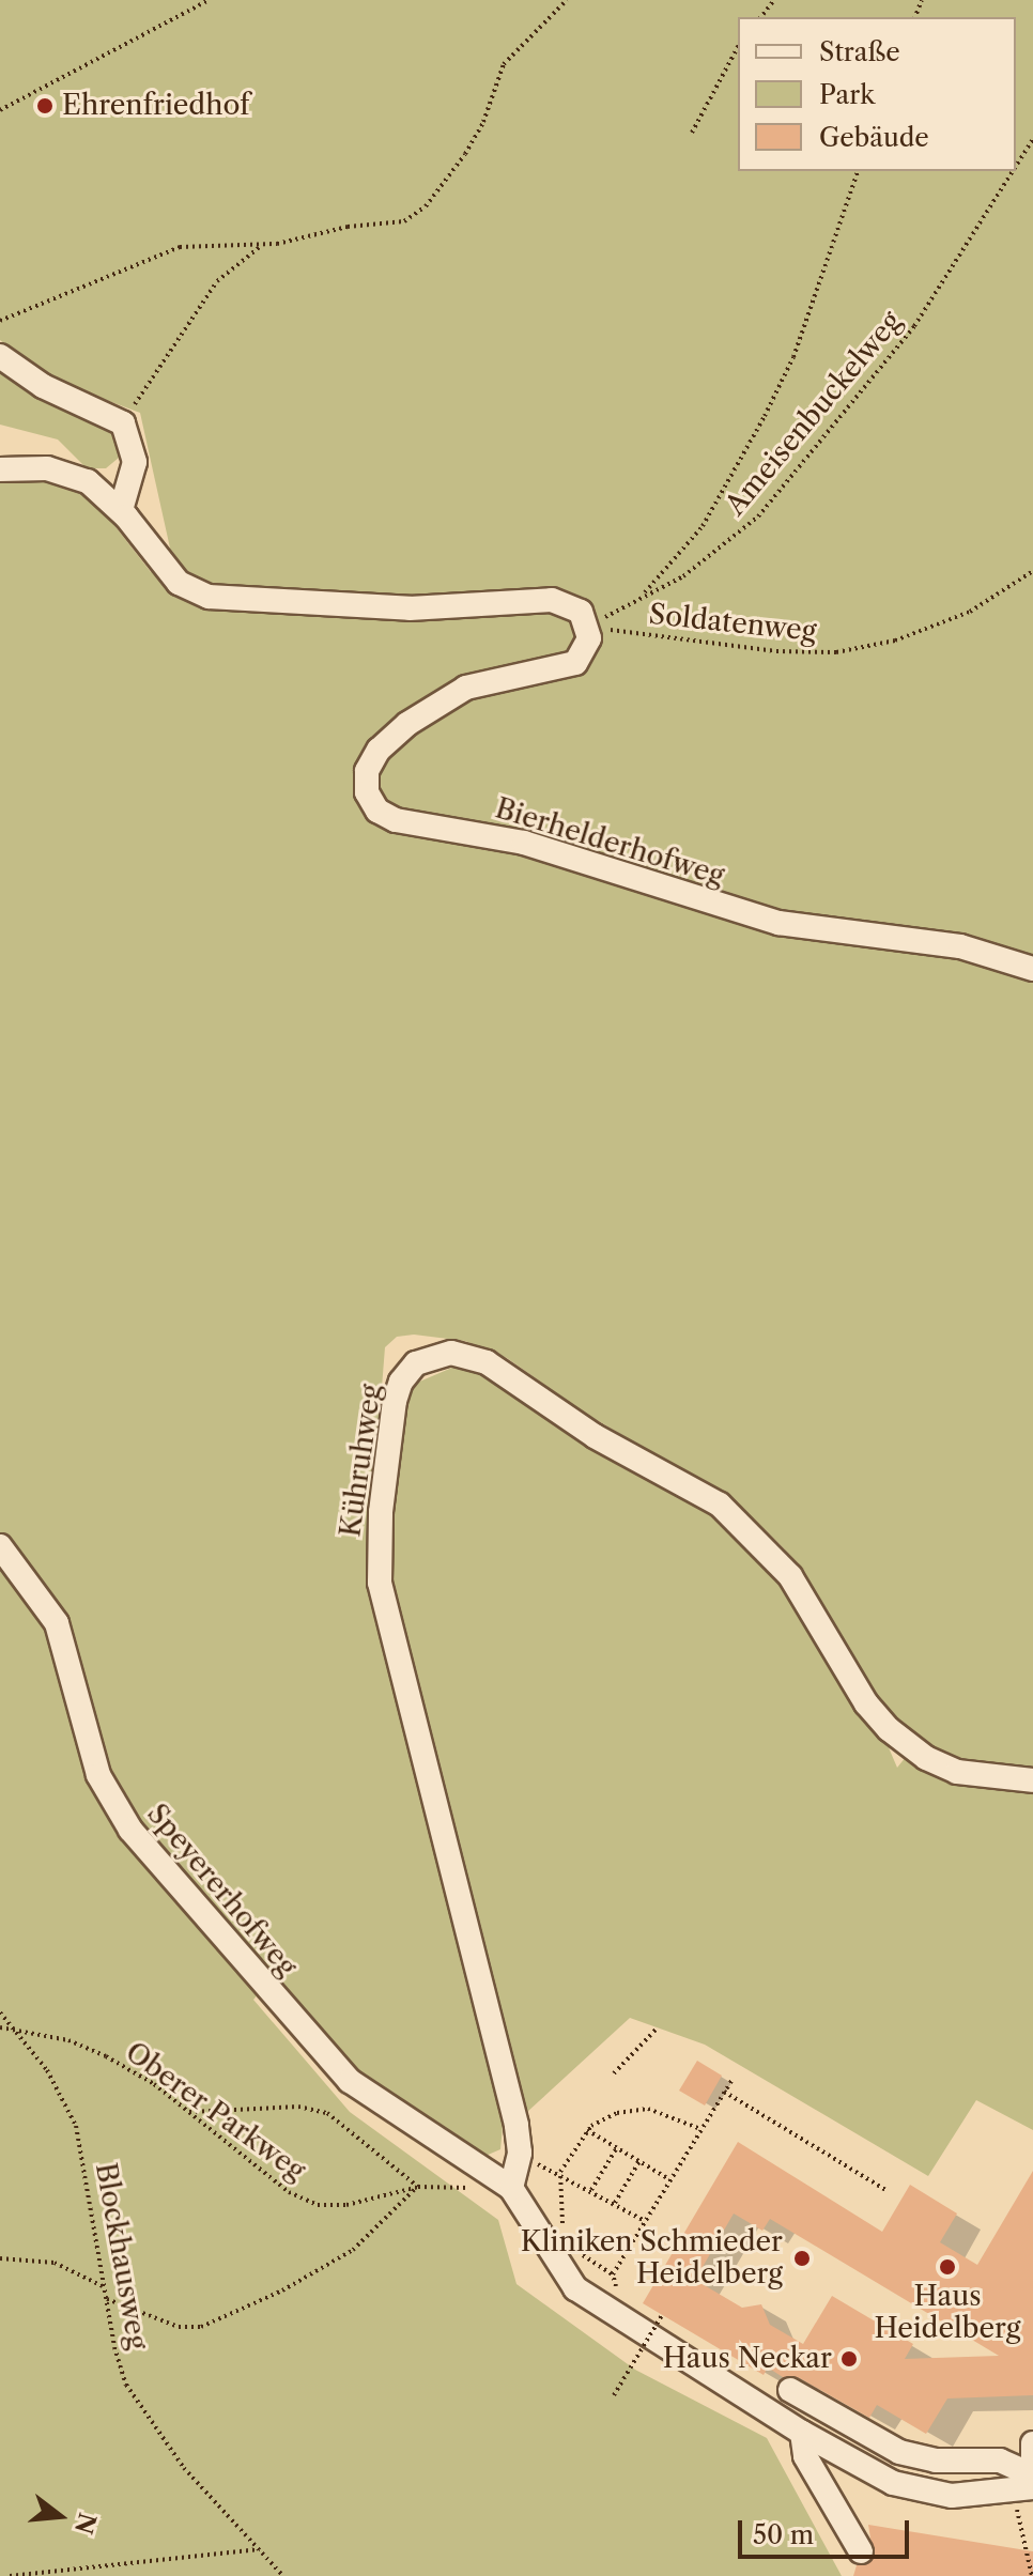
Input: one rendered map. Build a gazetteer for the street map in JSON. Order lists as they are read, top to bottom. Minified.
{"streets":{"street":["Bierhelderhofweg","Kühruhweg","Speyererhofweg"],"path":["Ameisenbuckelweg","Soldatenweg","Oberer Parkweg","Blockhausweg"]},"crossings":[["Ameisenbuckelweg","Bierhelderhofweg"],["Kühruhweg","Speyererhofweg"],["Kühruhweg","Oberer Parkweg"],["Speyererhofweg","Oberer Parkweg"],["Oberer Parkweg","Blockhausweg"]],"places":["Ehrenfriedhof","Kliniken Schmieder Heidelberg","Haus Heidelberg","Haus Neckar"],"legend":["Straße","Park","Gebäude"],"scale_bar":"50 m","north":"right"}
